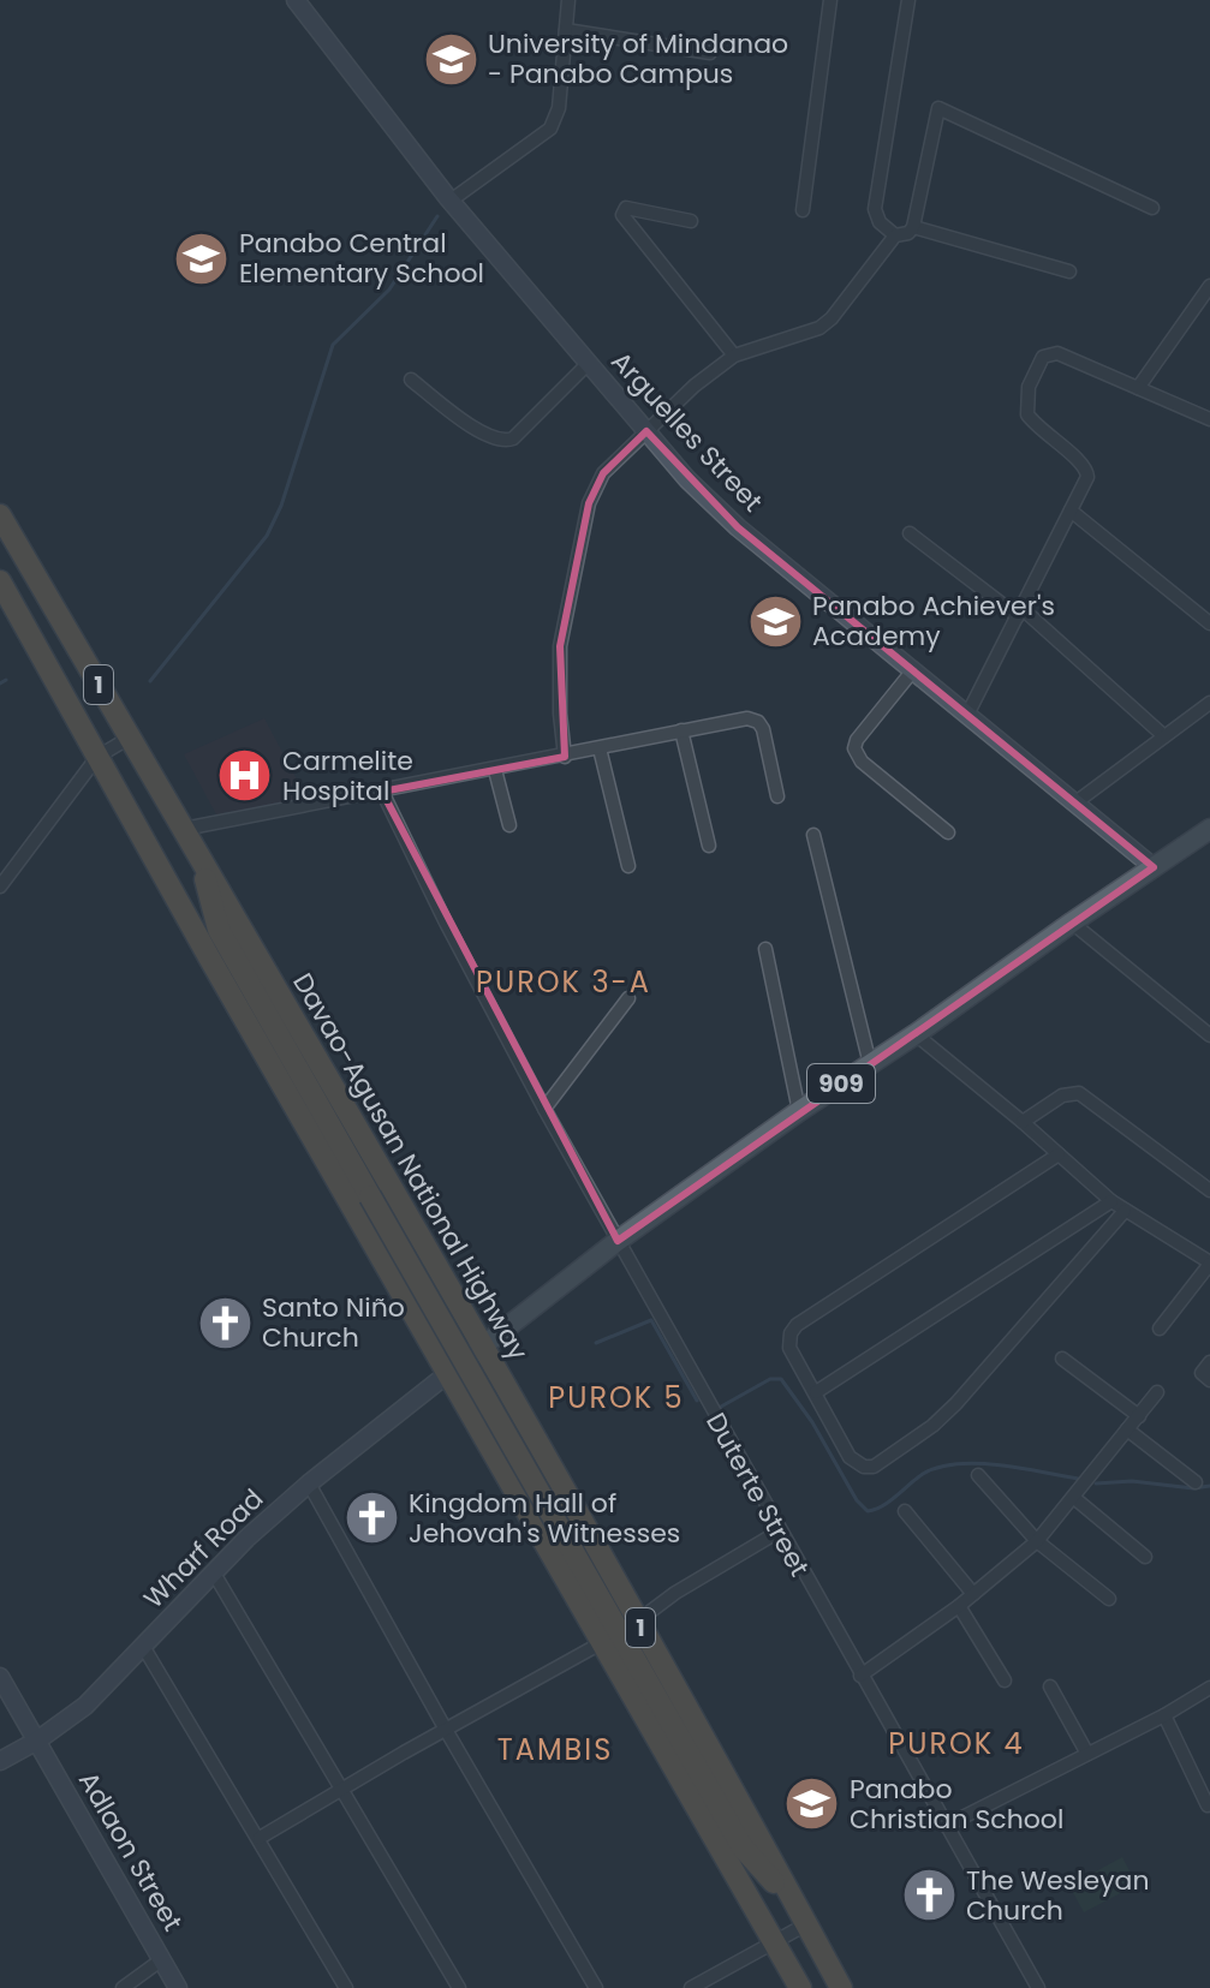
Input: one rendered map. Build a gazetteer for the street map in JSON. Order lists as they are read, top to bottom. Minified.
{"streets":{"highway":["1","Davao-Agusan National Highway"],"main road":["909"],"street":["Arguelles Street","Duterte Street","Wharf Road","Adlaon Street"]},"crossings":[["Arguelles Street","909"],["909","Davao-Agusan National Highway"],["909","Duterte Street"],["909","Wharf Road"],["Davao-Agusan National Highway","Wharf Road"],["Wharf Road","Adlaon Street"]],"districts":["PUROK 3-A","PUROK 5","PUROK 4","TAMBIS"],"places":{"school or university":["University of Mindanao - Panabo Campus","Panabo Central Elementary School","Panabo Achiever's Academy","Panabo Christian School"],"hospital":["Carmelite Hospital"],"church":["Santo Niño Church","Kingdom Hall of Jehovah's Witnesses","The Wesleyan Church"]}}
